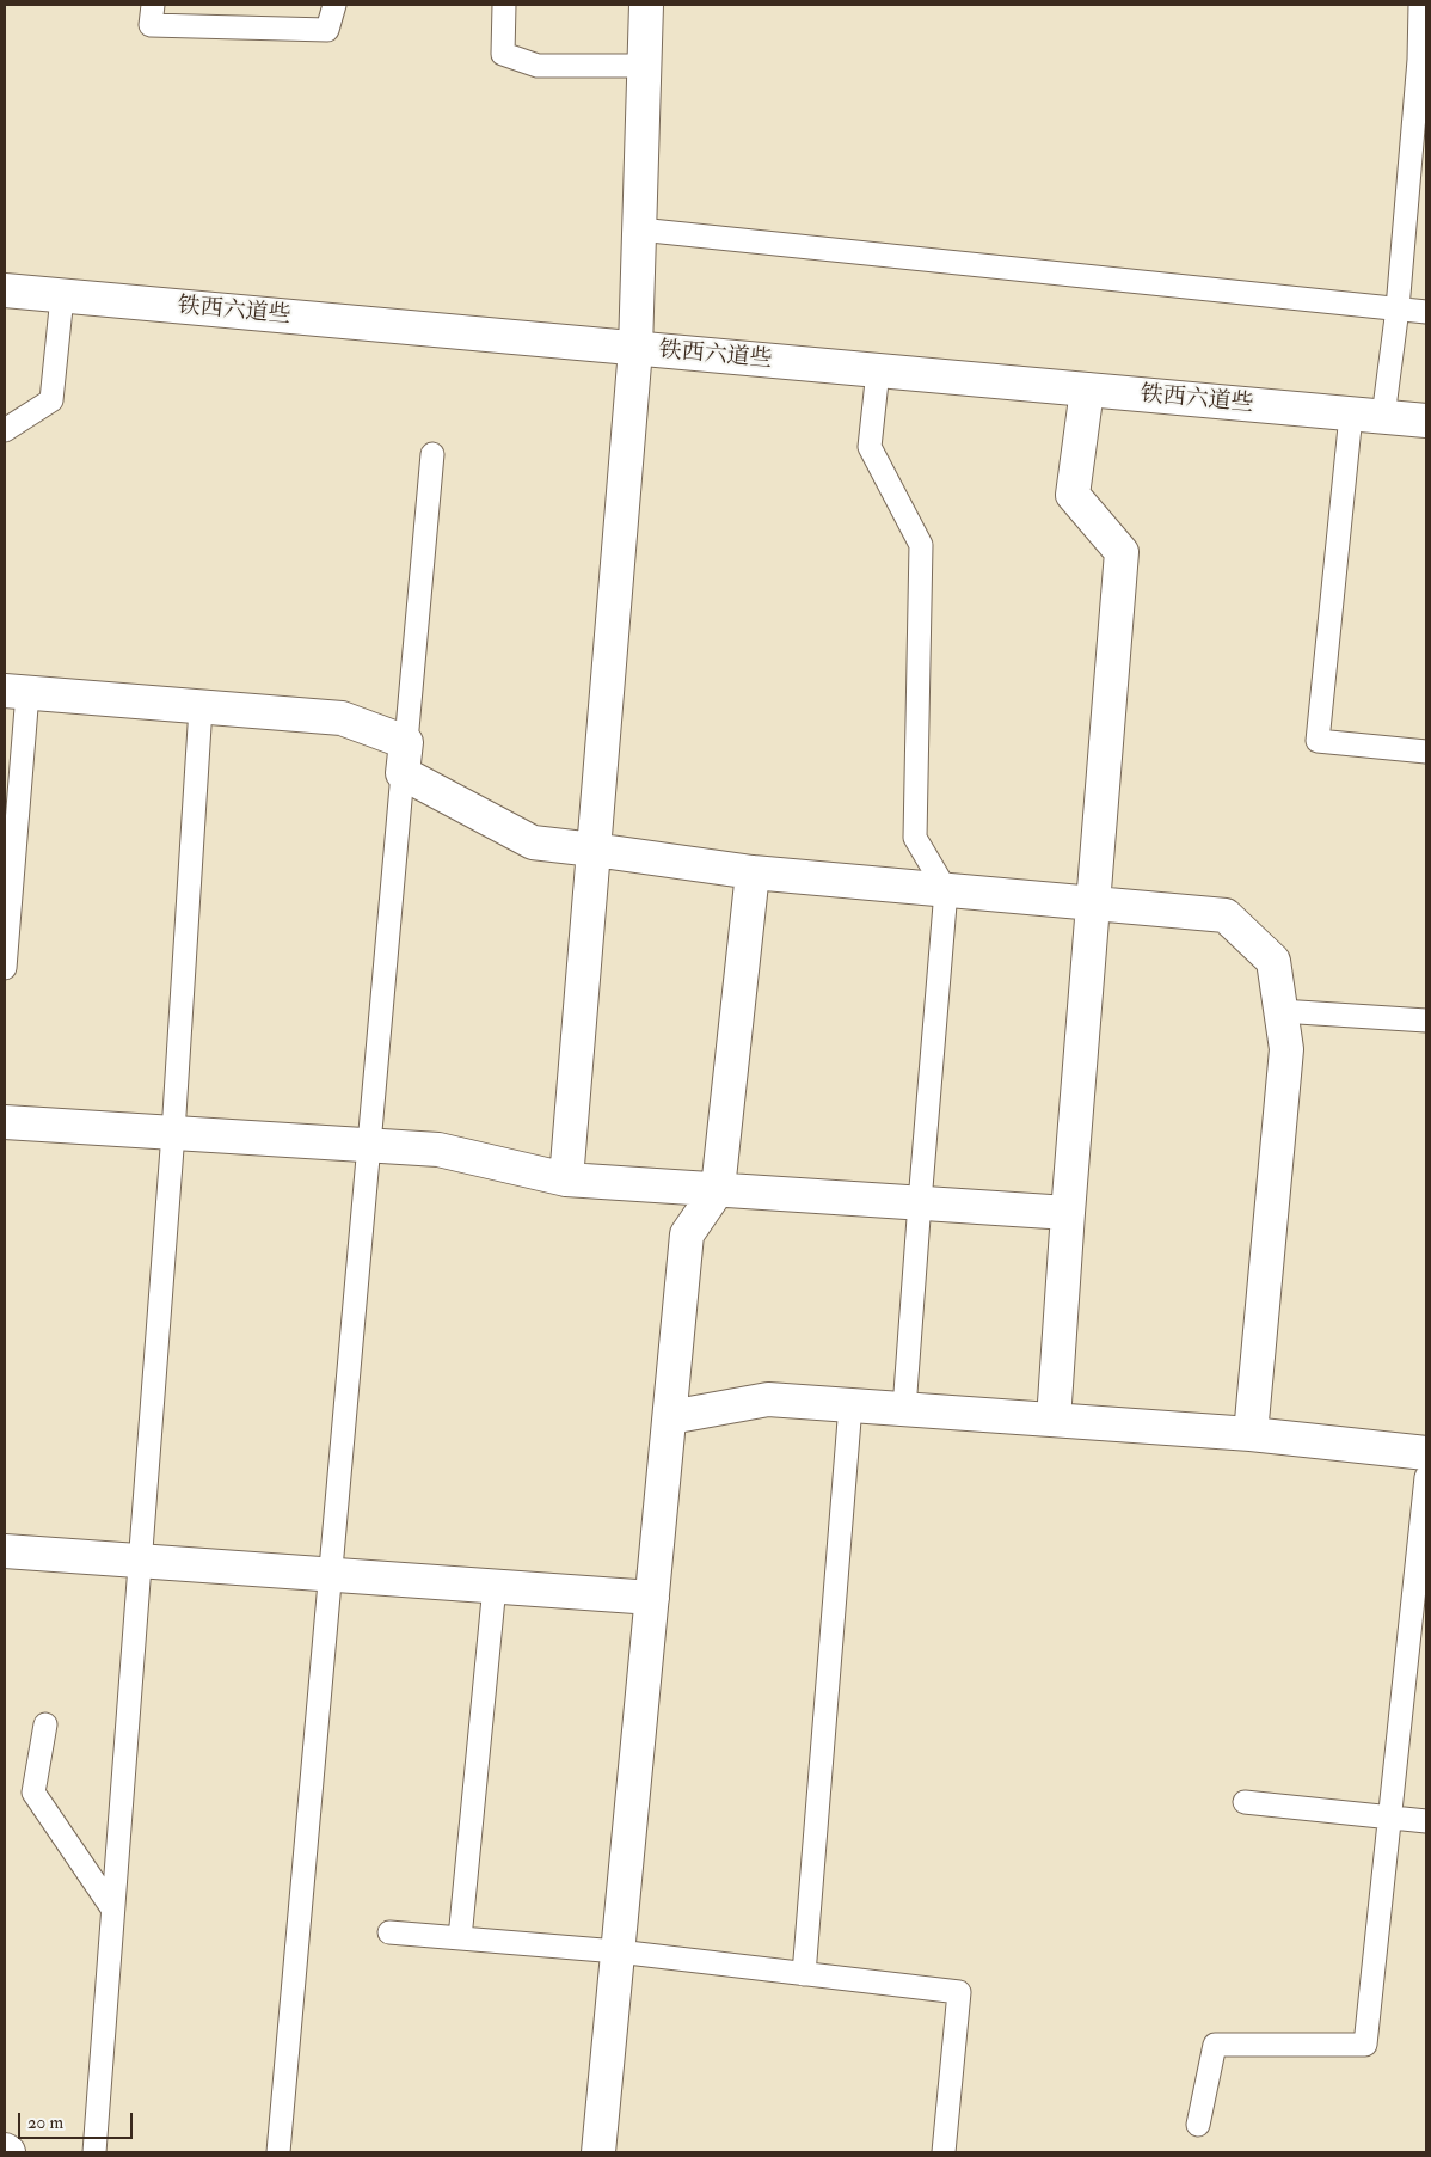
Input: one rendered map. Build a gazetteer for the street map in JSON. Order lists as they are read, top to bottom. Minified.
{"streets":{"street":["铁西六道些"]},"scale_bar":"20 m"}
